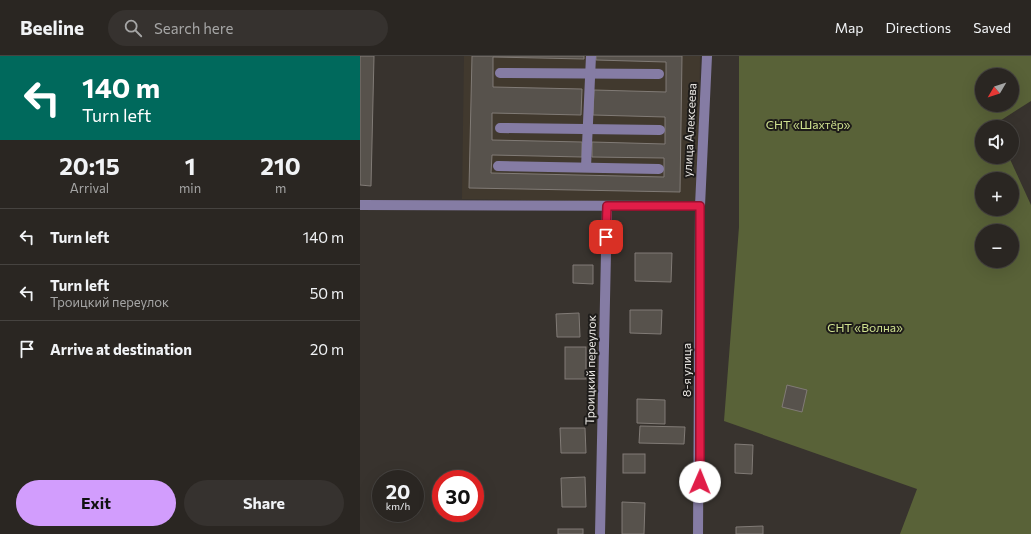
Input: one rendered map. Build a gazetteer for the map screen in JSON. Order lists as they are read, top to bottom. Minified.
{"streets":{"street":["улица Алексеева","Троицкий переулок","8-я улица"]},"crossings":[["улица Алексеева","8-я улица"]],"parks":["СНТ «Шахтёр»","СНТ «Волна»"],"north":"bottom left","page":{"header":"Beeline","search":"Search here","nav":["Map","Directions","Saved"],"turn":["140 m","Turn left"],"map_buttons":["+","−"],"eta":["20:15","Arrival","1","min","210","m"],"list":[{"name":"Turn left","value":"140 m"},{"name":"Turn left","note":"Троицкий переулок","value":"50 m"},{"name":"Arrive at destination","value":"20 m"}],"speed":"20 km/h","limit":"30","buttons":["Exit","Share"]}}
